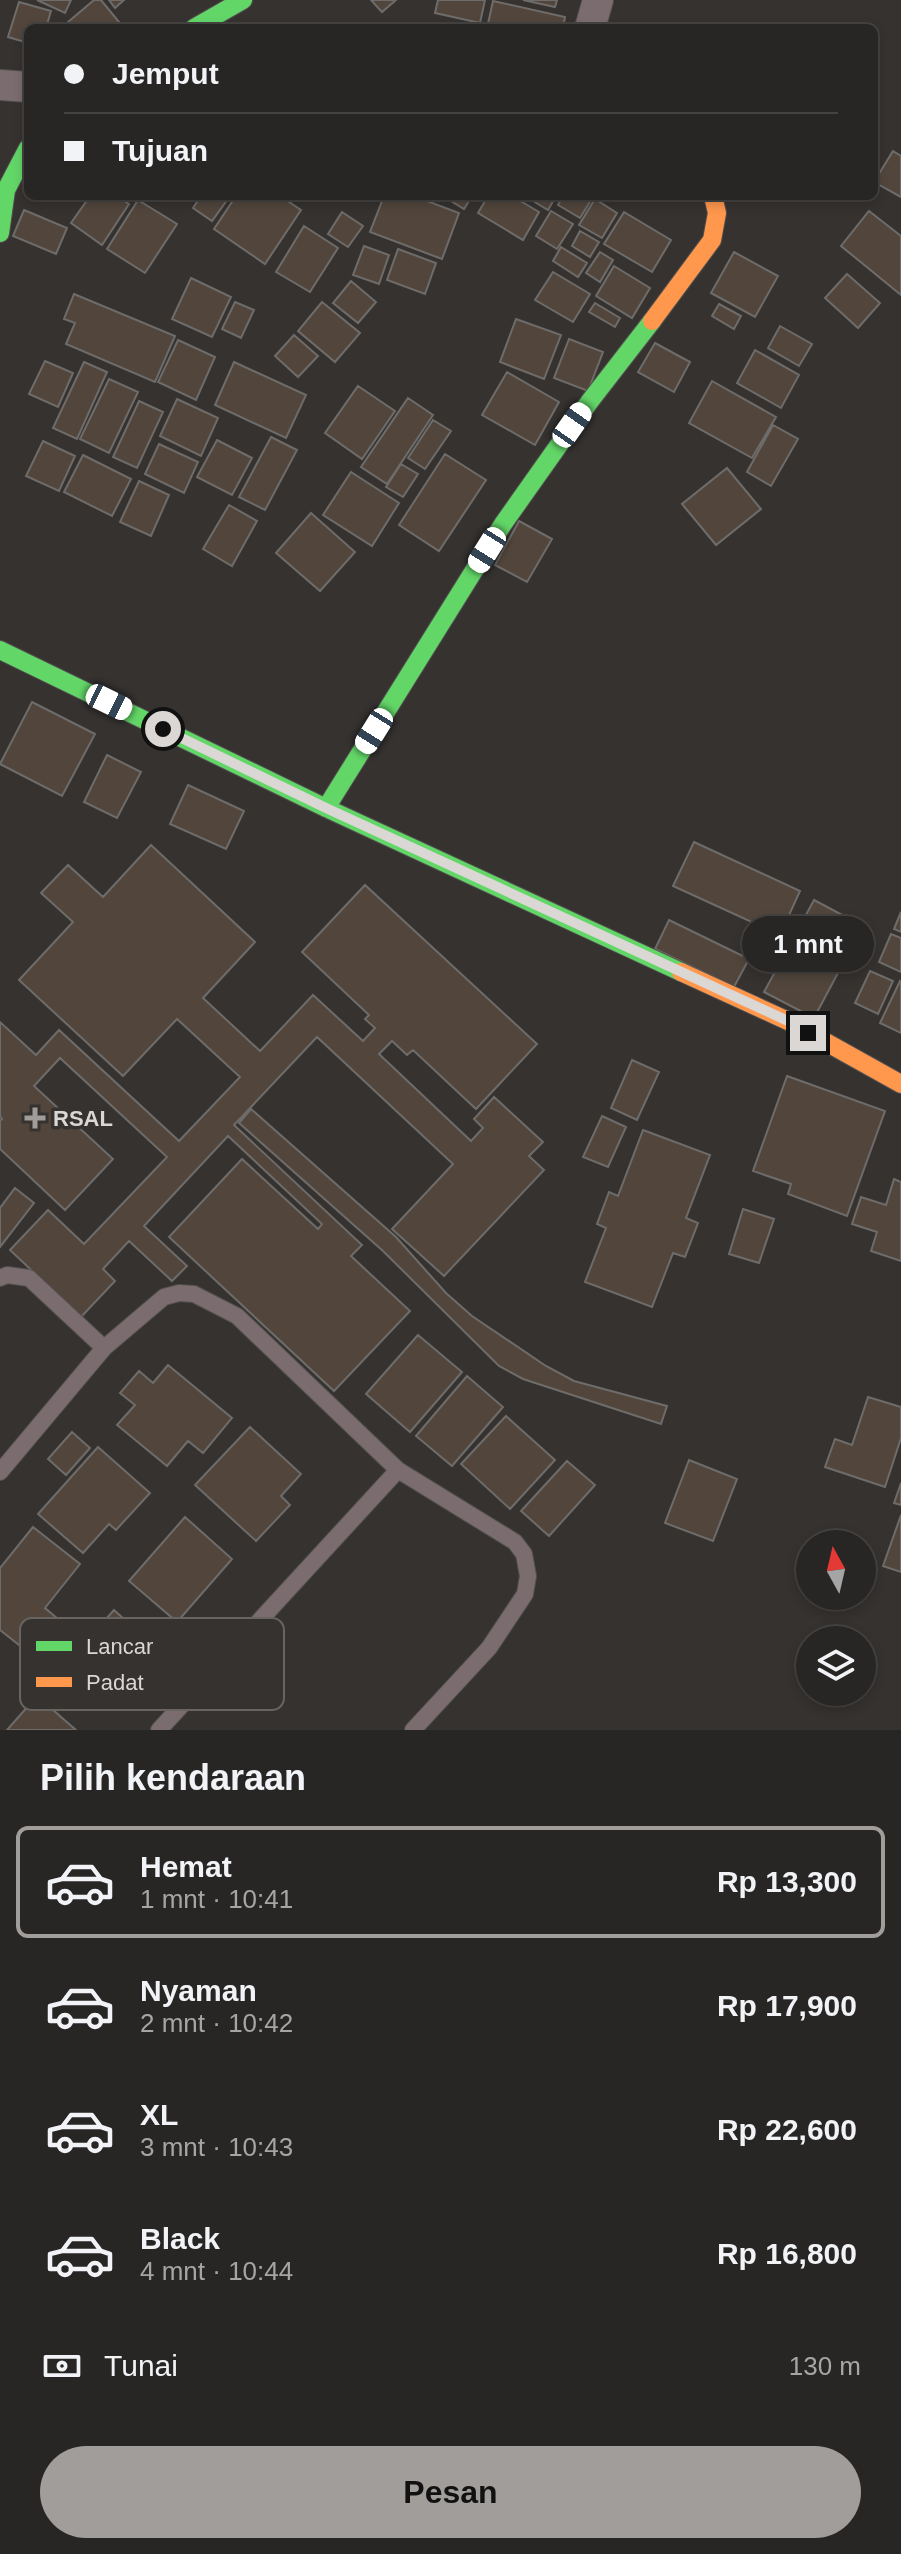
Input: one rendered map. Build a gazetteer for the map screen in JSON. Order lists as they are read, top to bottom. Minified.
{"places":{"health":["RSAL"]},"legend":["Lancar","Padat"],"north":"top","page":{"banner":["Jemput","Tujuan"],"bubble":"1 mnt","heading":"Pilih kendaraan","list":[{"name":"Hemat","note":"1 mnt · 10:41","value":"Rp 13,300"},{"name":"Nyaman","note":"2 mnt · 10:42","value":"Rp 17,900"},{"name":"XL","note":"3 mnt · 10:43","value":"Rp 22,600"},{"name":"Black","note":"4 mnt · 10:44","value":"Rp 16,800"}],"pay":["Tunai","130 m"],"buttons":"Pesan"}}
